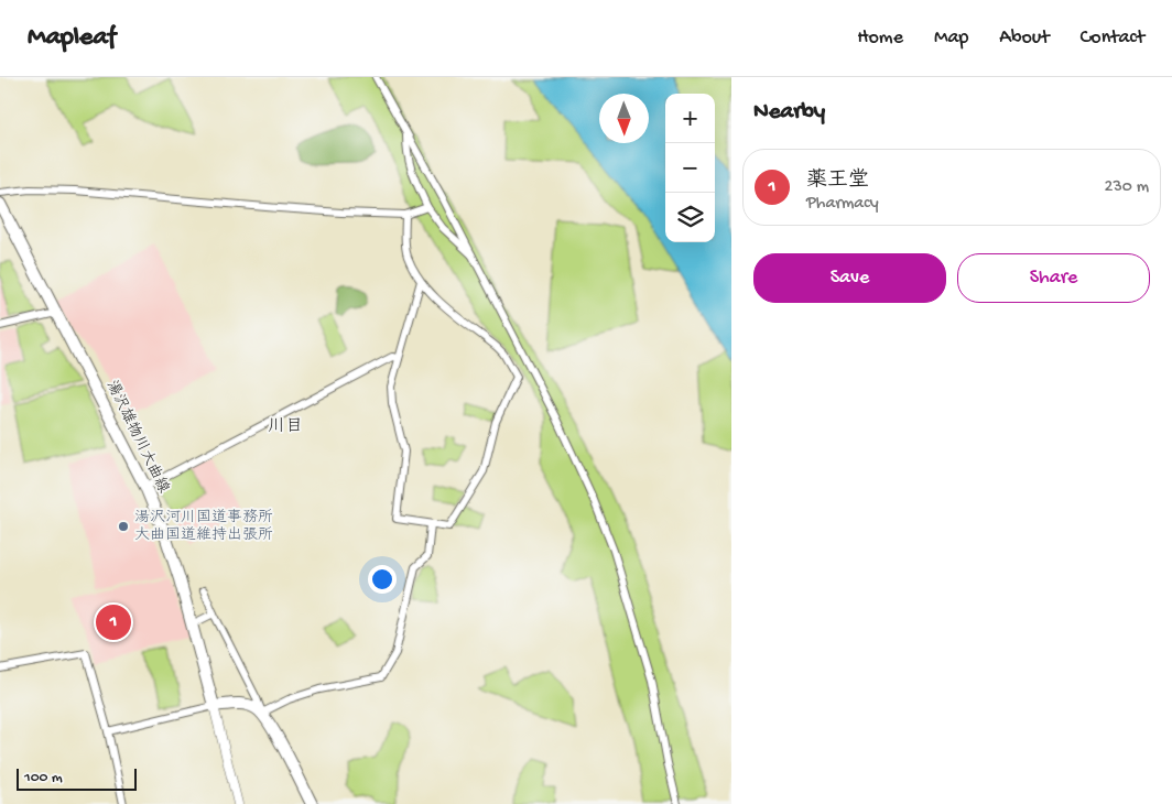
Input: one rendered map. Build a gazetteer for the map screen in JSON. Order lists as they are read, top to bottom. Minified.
{"streets":{"main road":["湯沢雄物川大曲線"]},"districts":["川目"],"places":["湯沢河川国道事務所 大曲国道維持出張所"],"scale_bar":"100 m","north":"bottom","page":{"header":"Mapleaf","nav":["Home","Map","About","Contact"],"heading":"Nearby","map_buttons":["+","−"],"list":[{"mark":"1","name":"薬王堂","note":"Pharmacy","value":"230 m"}],"buttons":["Save","Share"],"pins":"1","scale":"100 m"}}
